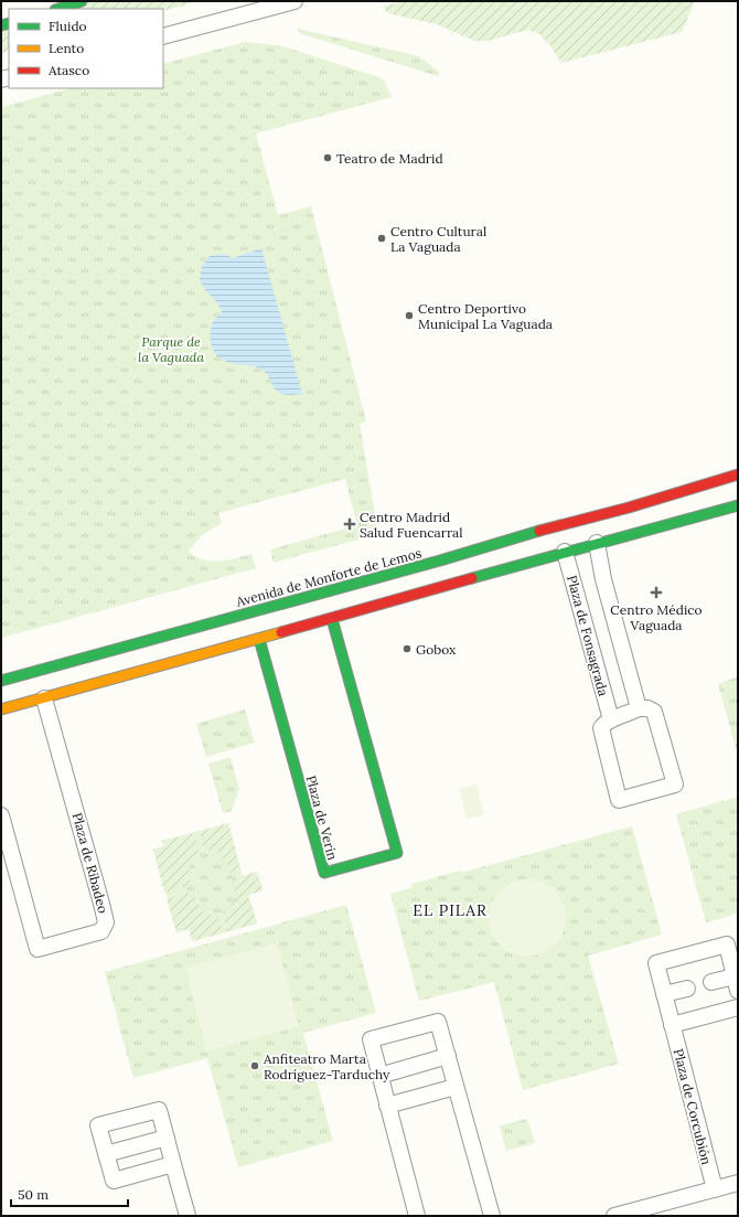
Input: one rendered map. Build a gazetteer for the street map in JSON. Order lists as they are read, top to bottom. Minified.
{"streets":{"main road":["Avenida de Monforte de Lemos","Plaza de Verín"],"street":["Plaza de Fonsagrada","Plaza de Ribadeo","Plaza de Corcubión"]},"districts":["EL PILAR"],"parks":["Parque de la Vaguada"],"places":{"other":["Teatro de Madrid","Centro Cultural La Vaguada","Centro Deportivo Municipal La Vaguada","Gobox","Anfiteatro Marta Rodríguez-Tarduchy"],"health":["Centro Madrid Salud Fuencarral","Centro Médico Vaguada"]},"legend":["Fluido","Lento","Atasco"],"scale_bar":"50 m"}
